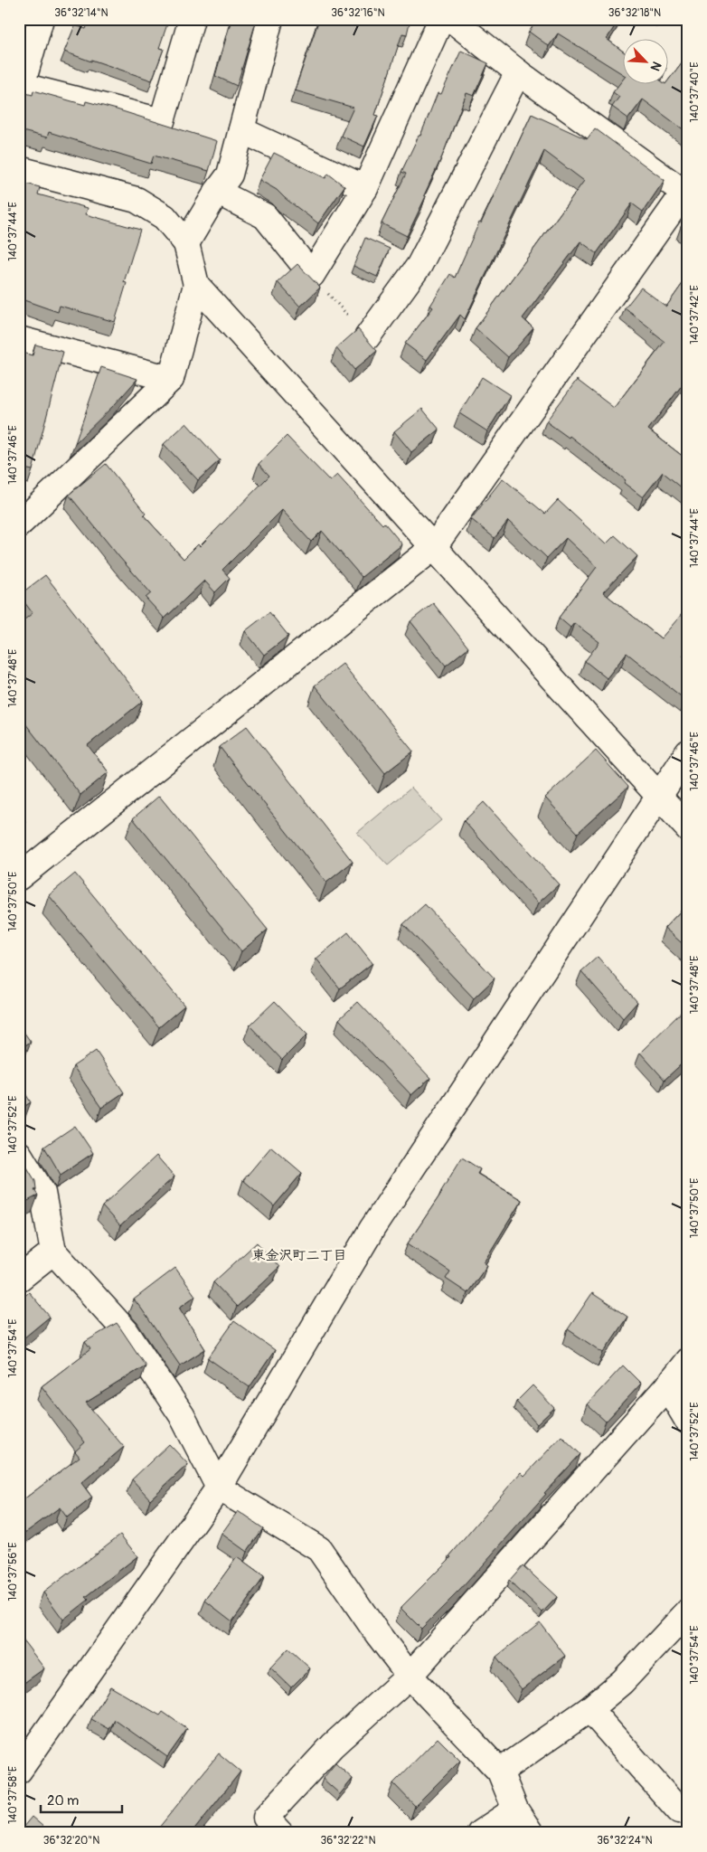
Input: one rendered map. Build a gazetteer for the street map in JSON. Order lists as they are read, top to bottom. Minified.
{"districts":["東金沢町二丁目"],"scale_bar":"20 m","north":"bottom right","coordinates":["36°32'14\"N","36°32'16\"N","36°32'18\"N","140°37'40\"E","140°37'44\"E","140°37'42\"E","140°37'46\"E","140°37'48\"E","140°37'50\"E","140°37'52\"E","140°37'54\"E","140°37'56\"E","140°37'58\"E","36°32'20\"N","36°32'22\"N","36°32'24\"N"]}
